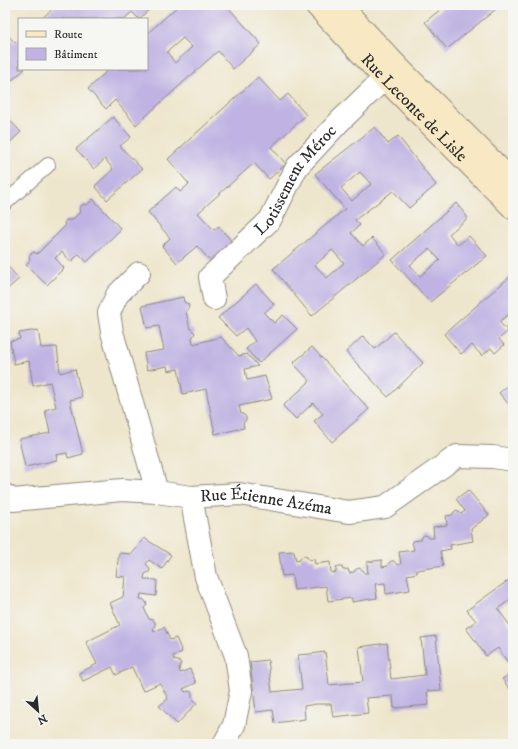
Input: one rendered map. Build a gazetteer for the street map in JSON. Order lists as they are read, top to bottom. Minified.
{"streets":{"main road":["Rue Leconte de Lisle"],"street":["Lotissement Méroc","Rue Étienne Azéma"]},"crossings":[["Rue Leconte de Lisle","Lotissement Méroc"]],"legend":["Route","Bâtiment"],"north":"bottom right"}
